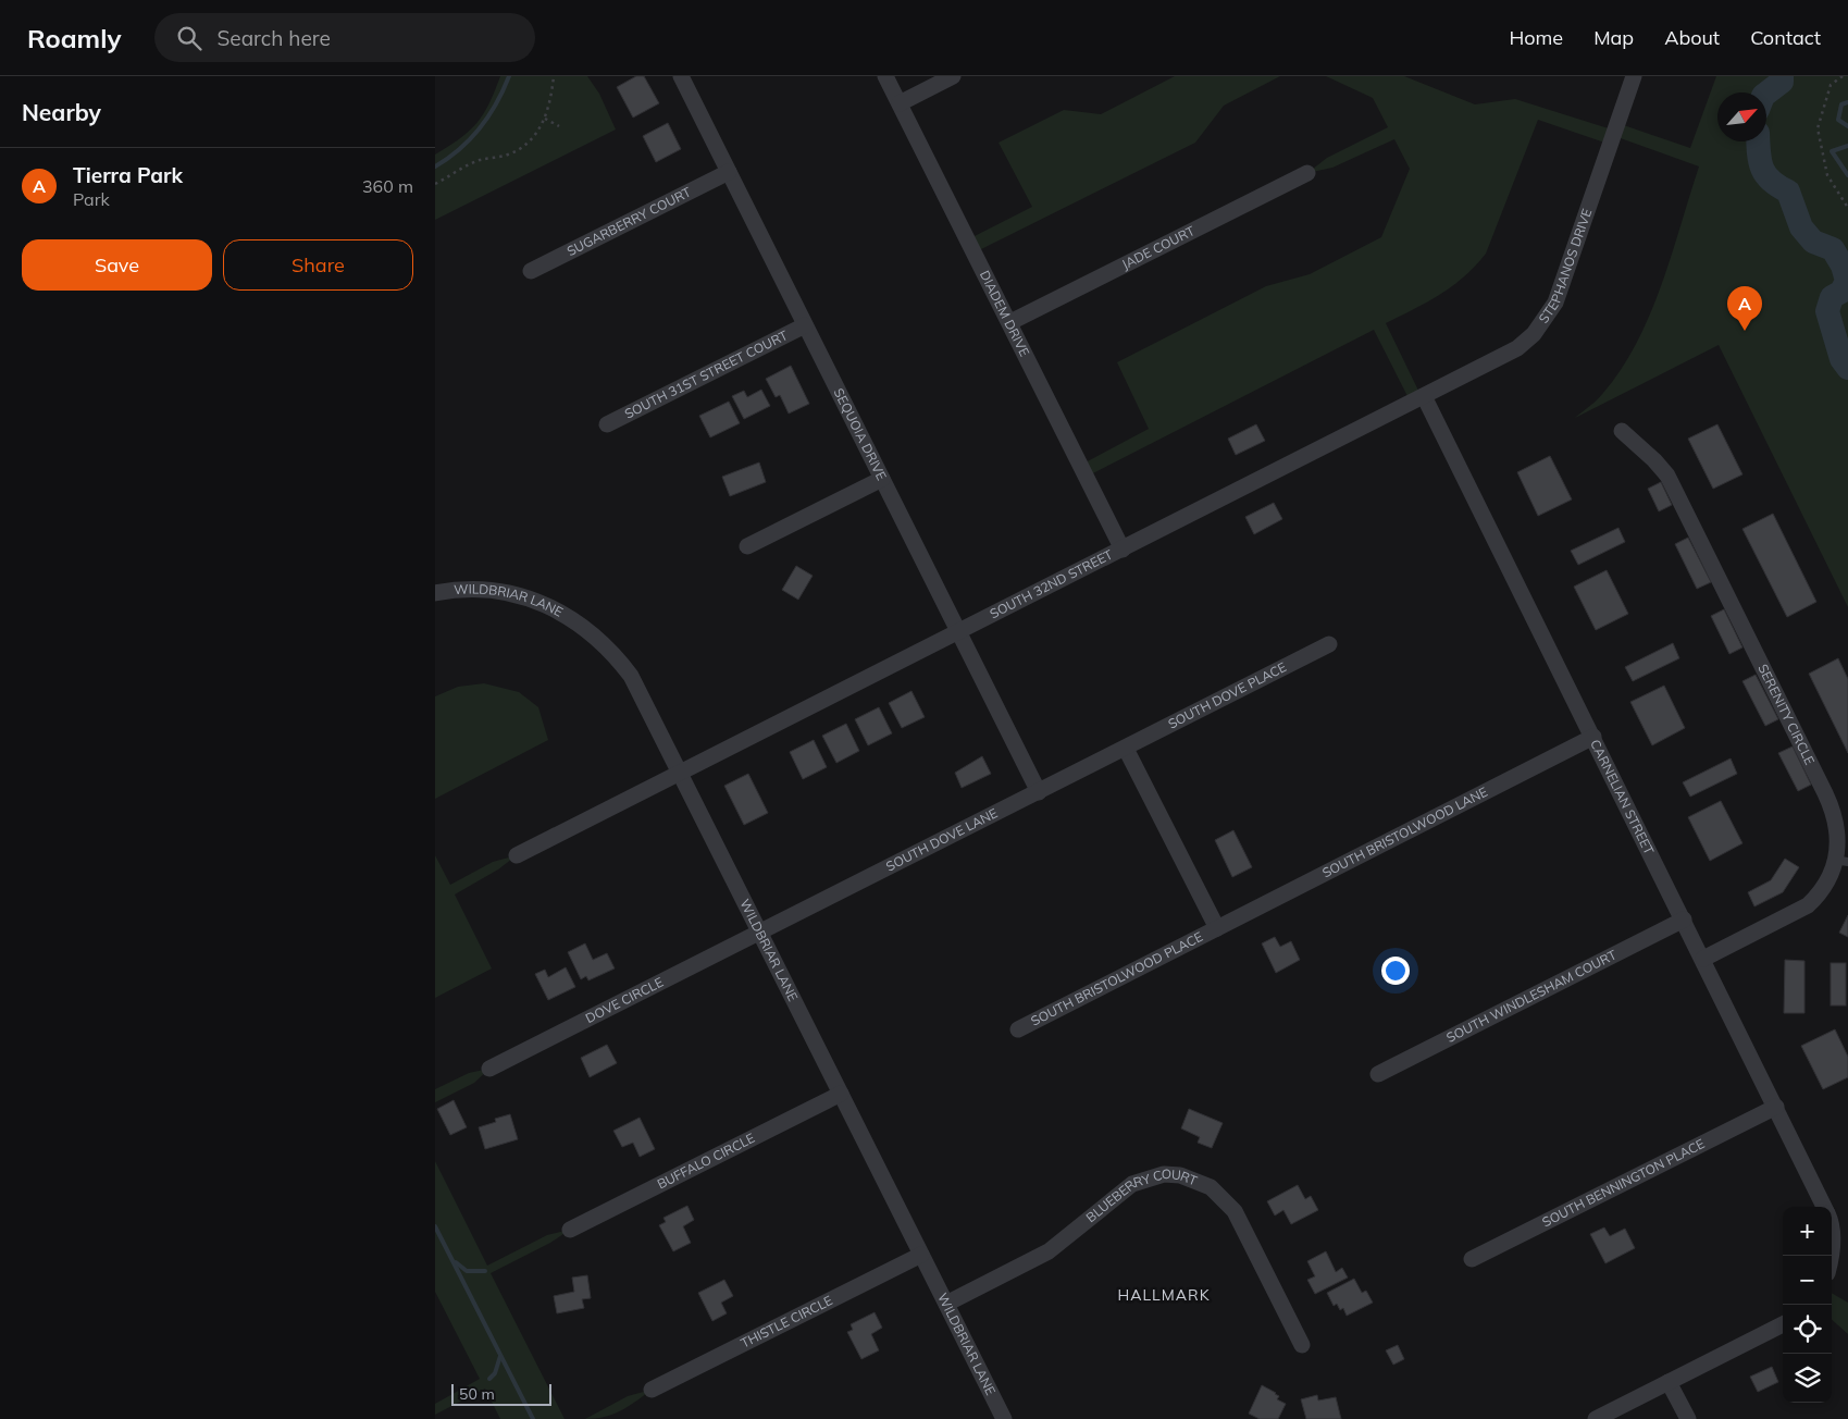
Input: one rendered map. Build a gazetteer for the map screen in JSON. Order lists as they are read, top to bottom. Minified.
{"streets":{"street":["SUGARBERRY COURT","JADE COURT","STEPHANOS DRIVE","DIADEM DRIVE","SOUTH 31ST STREET COURT","SEQUOIA DRIVE","SOUTH 32ND STREET","WILDBRIAR LANE","SOUTH DOVE PLACE","SERENITY CIRCLE","CARNELIAN STREET","SOUTH BRISTOLWOOD LANE","SOUTH DOVE LANE","SOUTH BRISTOLWOOD PLACE","SOUTH WINDLESHAM COURT","DOVE CIRCLE","BUFFALO CIRCLE","SOUTH BENNINGTON PLACE","BLUEBERRY COURT","THISTLE CIRCLE"]},"crossings":[["SUGARBERRY COURT","SEQUOIA DRIVE"],["JADE COURT","DIADEM DRIVE"],["STEPHANOS DRIVE","SOUTH 32ND STREET"],["STEPHANOS DRIVE","CARNELIAN STREET"],["DIADEM DRIVE","SOUTH 32ND STREET"],["SOUTH 31ST STREET COURT","SEQUOIA DRIVE"],["SEQUOIA DRIVE","SOUTH 32ND STREET"],["SEQUOIA DRIVE","SOUTH DOVE LANE"],["SOUTH 32ND STREET","WILDBRIAR LANE"],["SOUTH 32ND STREET","CARNELIAN STREET"],["WILDBRIAR LANE","SOUTH DOVE LANE"],["WILDBRIAR LANE","DOVE CIRCLE"],["WILDBRIAR LANE","BUFFALO CIRCLE"],["WILDBRIAR LANE","BLUEBERRY COURT"],["WILDBRIAR LANE","THISTLE CIRCLE"],["SOUTH DOVE PLACE","SOUTH DOVE LANE"],["SERENITY CIRCLE","CARNELIAN STREET"],["CARNELIAN STREET","SOUTH BRISTOLWOOD LANE"],["CARNELIAN STREET","SOUTH WINDLESHAM COURT"],["CARNELIAN STREET","SOUTH BENNINGTON PLACE"],["SOUTH BRISTOLWOOD LANE","SOUTH BRISTOLWOOD PLACE"],["SOUTH DOVE LANE","DOVE CIRCLE"]],"districts":["HALLMARK"],"scale_bar":"50 m","north":"top right","page":{"header":"Roamly","search":"Search here","nav":["Home","Map","About","Contact"],"heading":"Nearby","list":[{"mark":"A","name":"Tierra Park","note":"Park","value":"360 m"}],"buttons":["Save","Share"],"pins":"A","map_buttons":["+","−"],"scale":"50 m"}}
